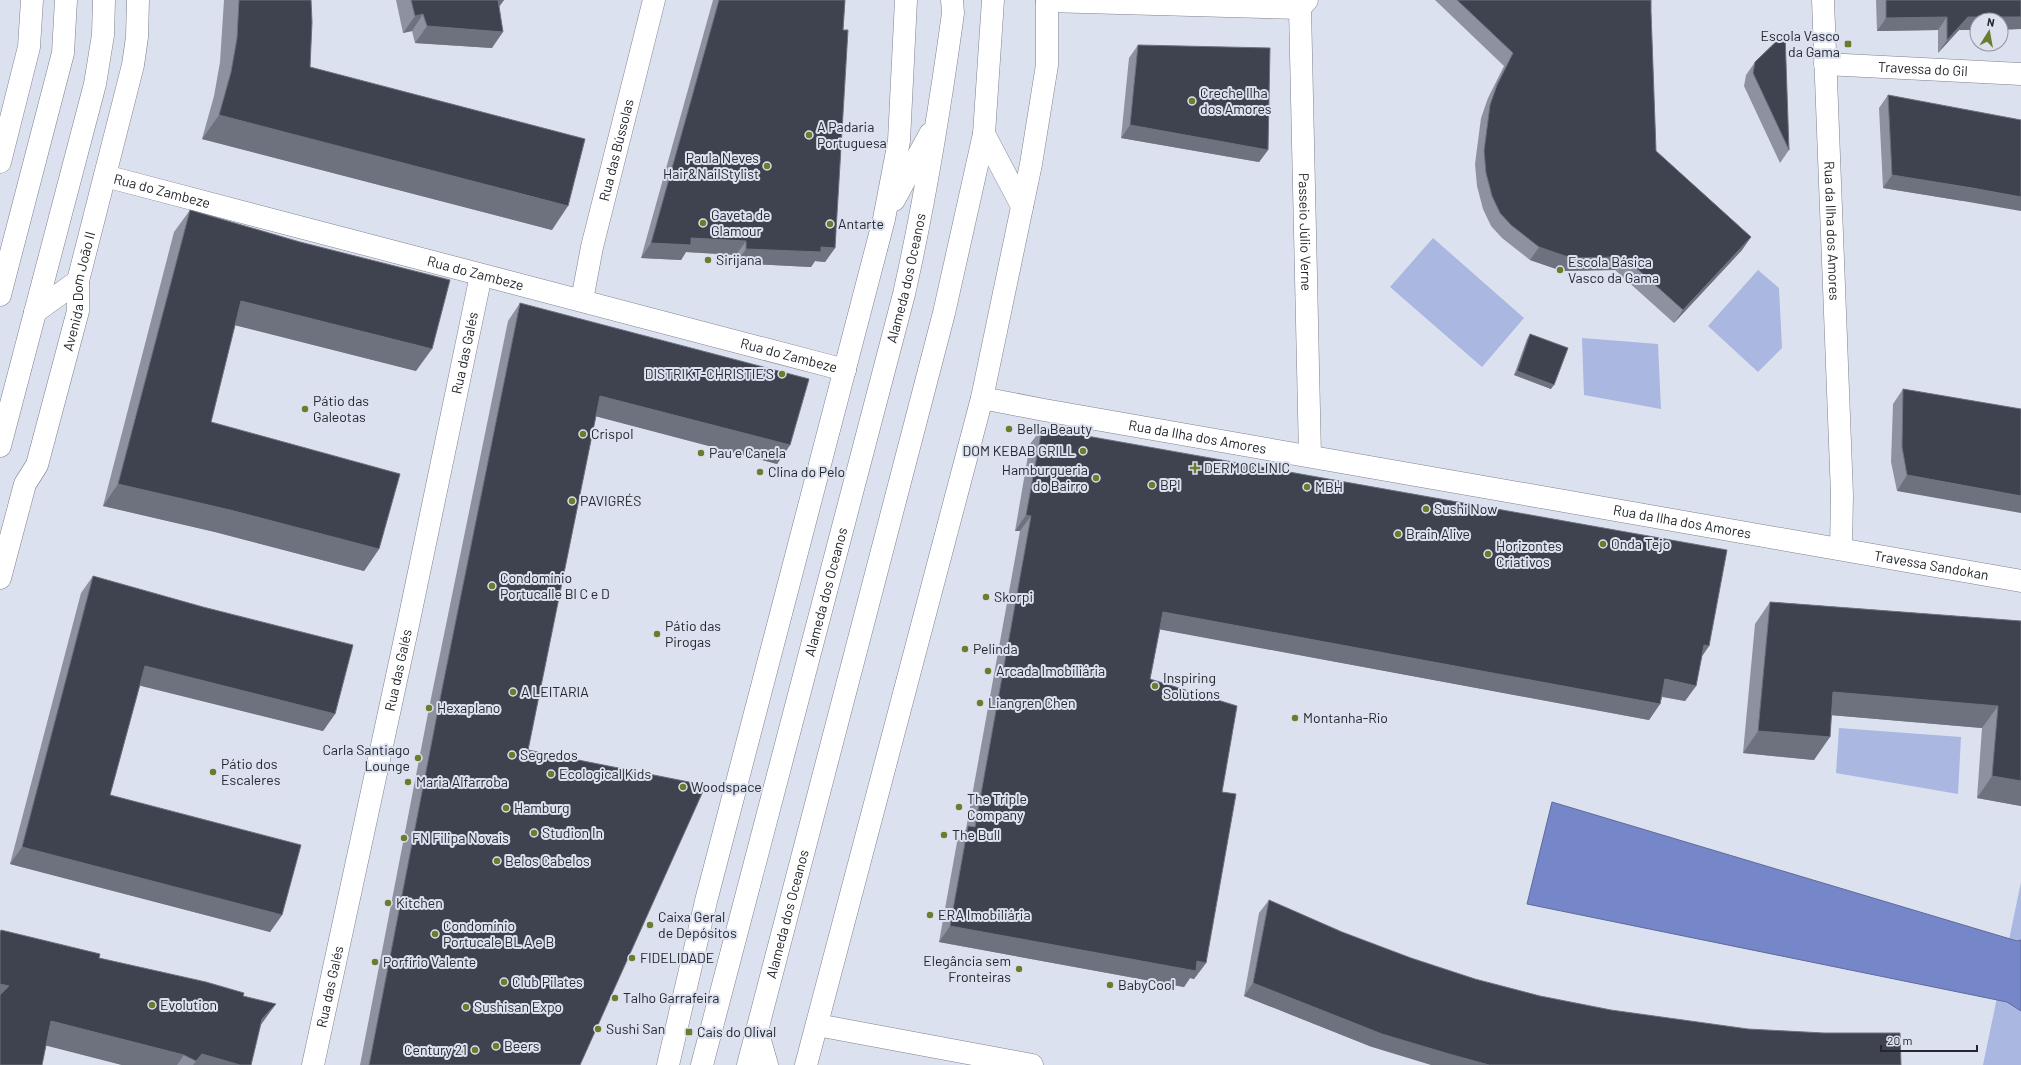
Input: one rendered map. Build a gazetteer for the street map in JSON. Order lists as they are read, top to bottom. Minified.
{"streets":{"street":["Travessa do Gil","Rua das Bússolas","Rua do Zambeze","Rua da Ilha dos Amores","Passeio Júlio Verne","Alameda dos Oceanos","Avenida Dom João II","Rua das Galés","Travessa Sandokan"]},"crossings":[["Travessa do Gil","Rua da Ilha dos Amores"],["Rua das Bússolas","Rua do Zambeze"],["Rua do Zambeze","Alameda dos Oceanos"],["Rua do Zambeze","Avenida Dom João II"],["Rua do Zambeze","Rua das Galés"],["Rua da Ilha dos Amores","Passeio Júlio Verne"],["Rua da Ilha dos Amores","Travessa Sandokan"]],"places":{"transit":["Escola Vasco da Gama","Cais do Olival"],"other":["Creche Ilha dos Amores","A Padaria Portuguesa","Paula Neves Hair&NailStylist","Gaveta de Glamour","Antarte","Sirijana","Escola Básica Vasco da Gama","DISTRIKT-CHRISTIE'S","Pátio das Galeotas","Bella Beauty","Crispol","DOM KEBAB GRILL","Pau e Canela","Clina do Pelo","Hamburgueria do Bairro","BPI","MBH","PAVIGRÉS","Sushi Now","Brain Alive","Onda Tejo","Horizontes Criativos","Condomínio Portucalle Bl C e D","Skorpi","Pátio das Pirogas","Pelinda","Arcada Imobiliária","Inspiring Solutions","A LEITARIA","Liangren Chen","Hexaplano","Montanha-Rio","Segredos","Carla Santiago Lounge","Pátio dos Escaleres","Ecological Kids","Maria Alfarroba","Woodspace","The Triple Company","Hamburg","Studion In","The Bull","FN Filipa Novais","Belos Cabelos","Kitchen","ERA Imobiliária","Caixa Geral de Depósitos","Condomínio Portucale BL A e B","FIDELIDADE","Porfírio Valente","Elegância sem Fronteiras","Club Pilates","BabyCool","Talho Garrafeira","Evolution","Sushisan Expo","Sushi San","Beers","Century 21"],"health":["DERMOCLINIC"]},"scale_bar":"20 m","north":"top"}
